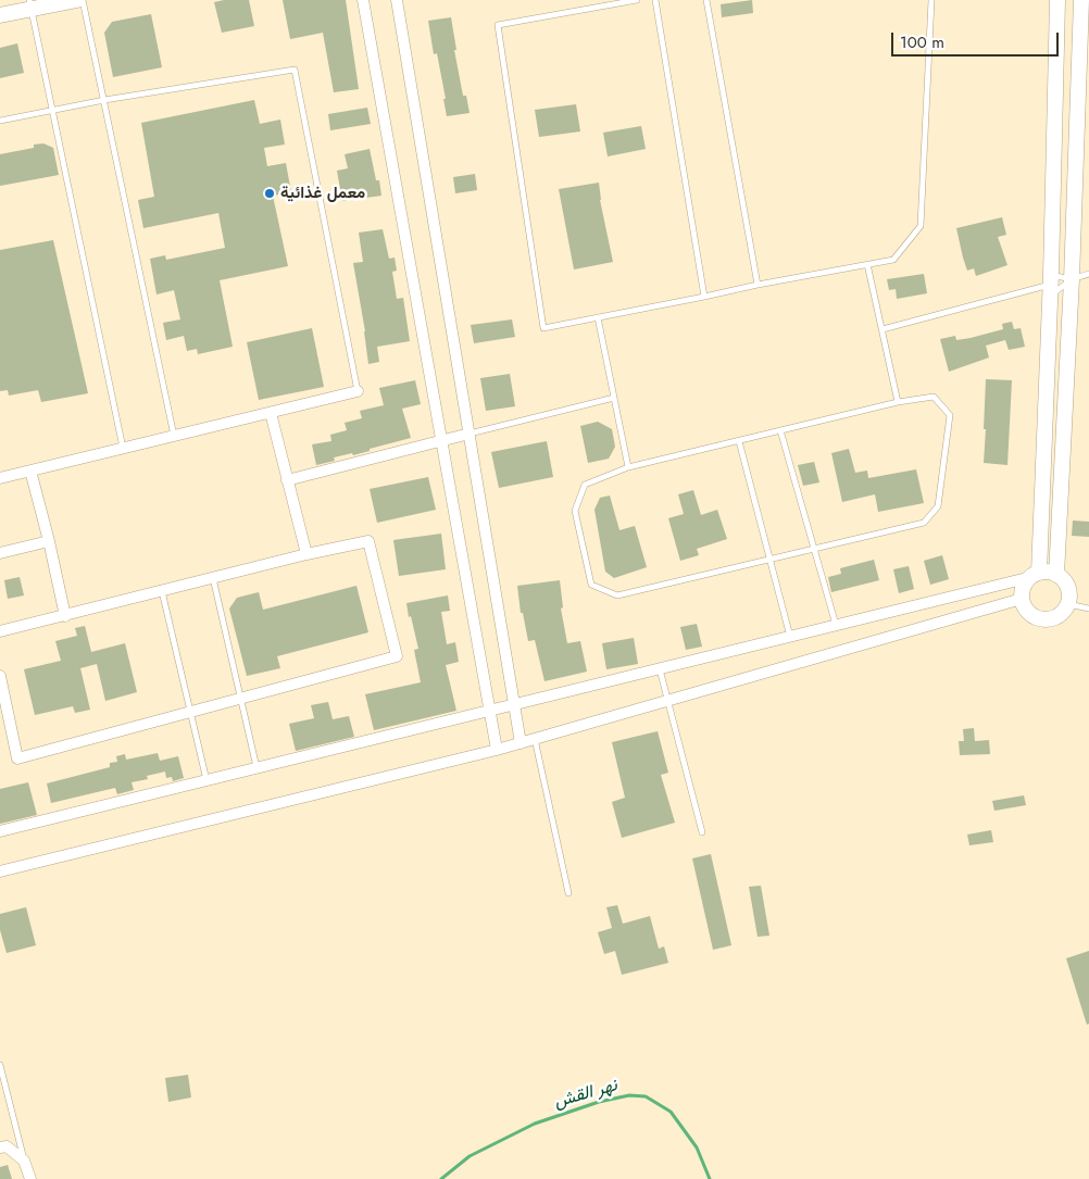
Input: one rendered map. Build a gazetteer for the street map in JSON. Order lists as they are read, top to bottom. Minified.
{"water":["نهر القش"],"places":["معمل غذائية"],"scale_bar":"100 m"}
